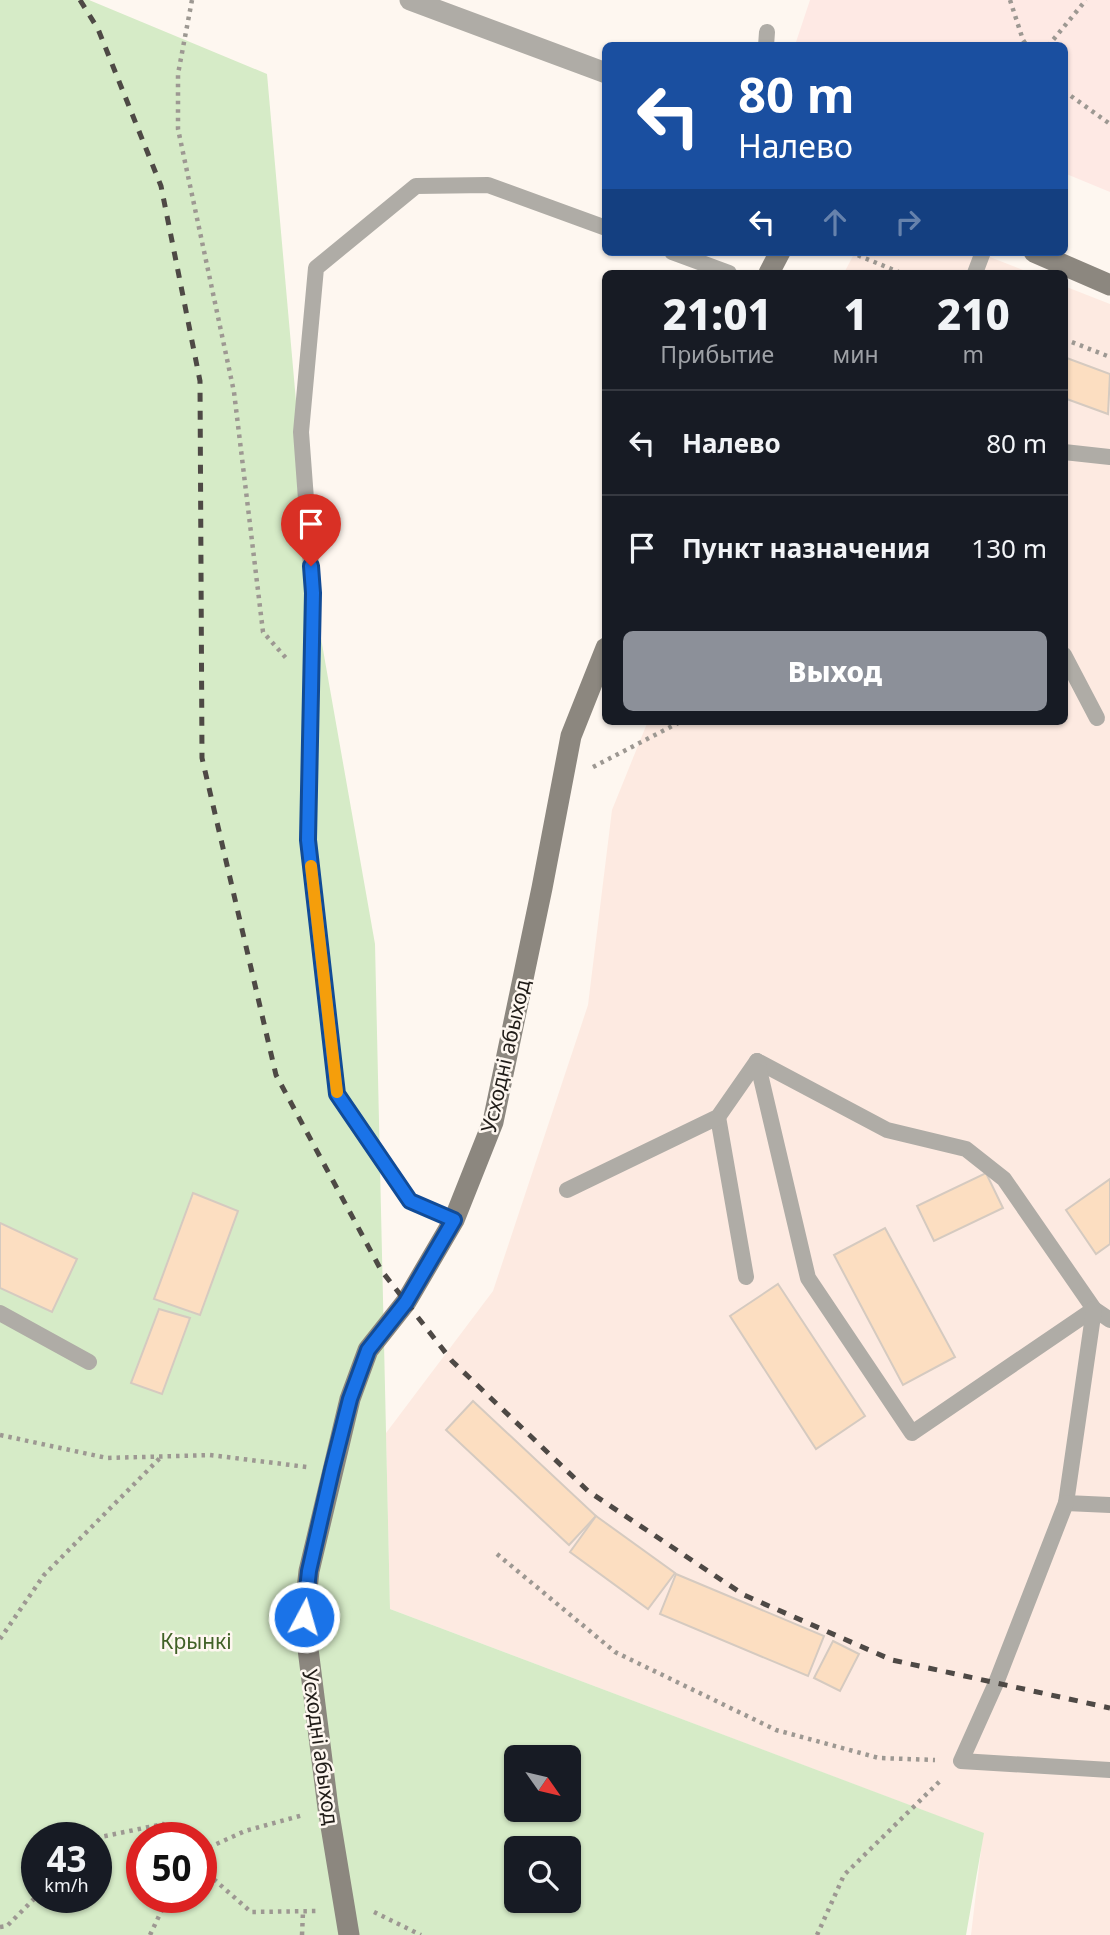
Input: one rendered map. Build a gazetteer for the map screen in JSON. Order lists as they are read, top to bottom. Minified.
{"streets":{"main road":["Усходні абыход"]},"parks":["Крынкі"],"north":"bottom right","page":{"turn":["80 m","Налево"],"eta":["21:01","Прибытие","1","мин","210","m"],"list":[{"name":"Налево","value":"80 m"},{"name":"Пункт назначения","value":"130 m"}],"buttons":"Выход","speed":"43 km/h","limit":"50"}}
